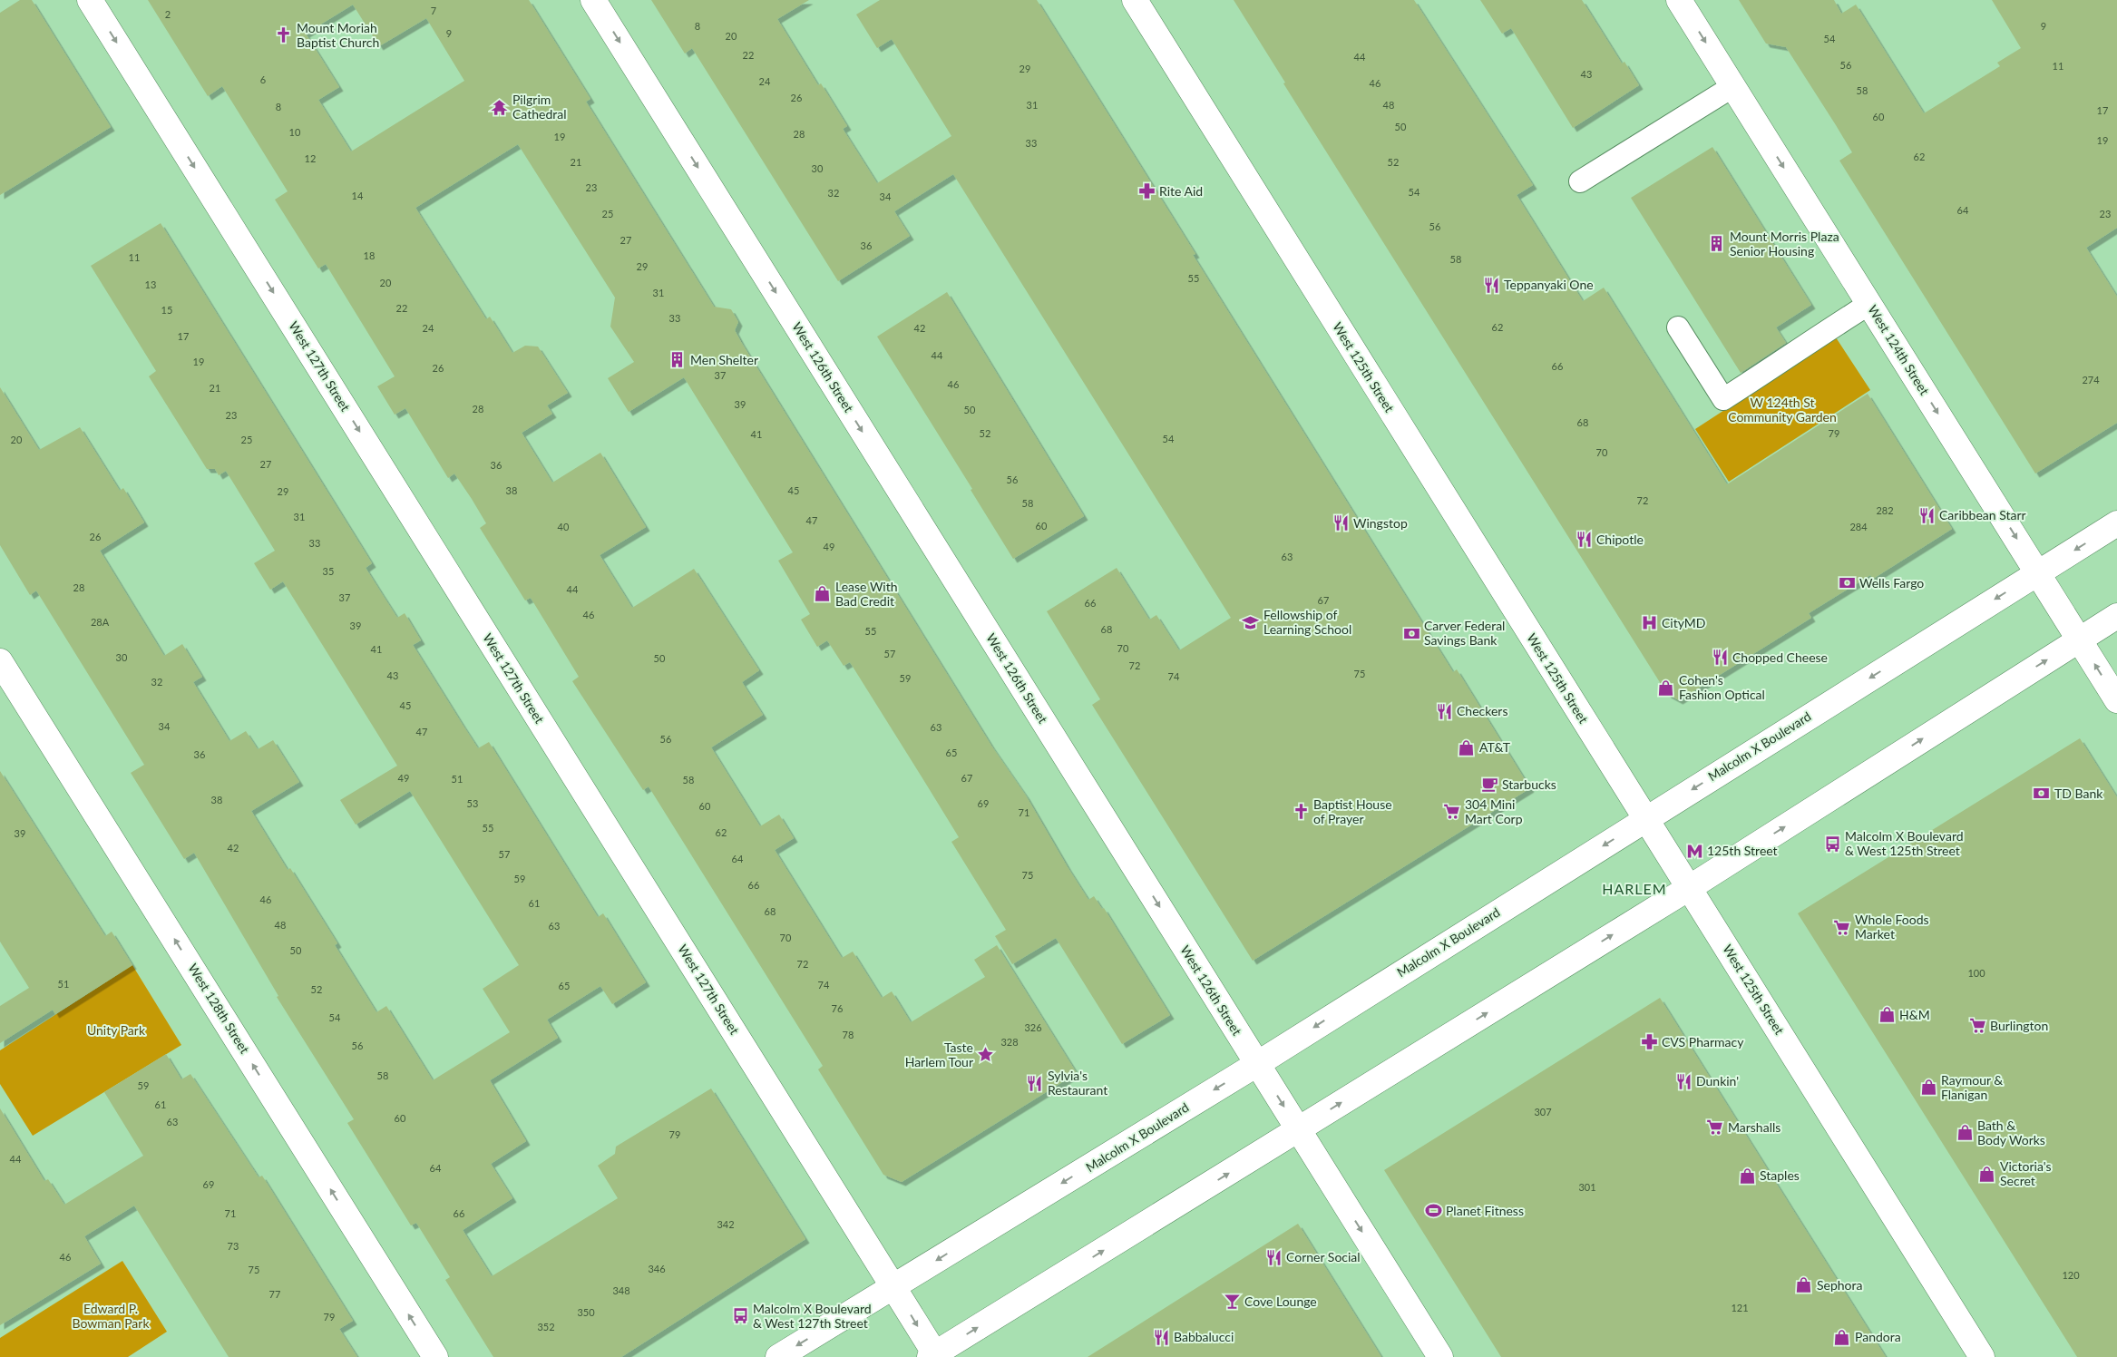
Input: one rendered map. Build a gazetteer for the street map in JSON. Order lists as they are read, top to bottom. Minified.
{"streets":{"street":["West 124th Street","West 127th Street","West 126th Street","West 125th Street","Malcolm X Boulevard","West 128th Street"]},"crossings":[["West 124th Street","Malcolm X Boulevard"],["West 127th Street","Malcolm X Boulevard"],["West 126th Street","Malcolm X Boulevard"],["West 125th Street","Malcolm X Boulevard"]],"one_way":["West 124th Street","West 127th Street","West 126th Street","West 128th Street"],"districts":["HARLEM"],"parks":["W 124th St Community Garden","Unity Park","Edward P. Bowman Park"],"places":{"church":["Mount Moriah Baptist Church","Baptist House of Prayer"],"temple":["Pilgrim Cathedral"],"pharmacy":["Rite Aid","CVS Pharmacy"],"building":["Mount Morris Plaza Senior Housing","Men Shelter"],"restaurant":["Teppanyaki One","Caribbean Starr","Wingstop","Chipotle","Chopped Cheese","Checkers","Dunkin'","Sylvia's Restaurant","Corner Social","Babbalucci"],"bank":["Wells Fargo","Carver Federal Savings Bank","TD Bank"],"shop":["Lease With Bad Credit","Cohen's Fashion Optical","AT&T","H&M","Raymour & Flanigan","Bath & Body Works","Victoria's Secret","Staples","Sephora","Pandora"],"school or university":["Fellowship of Learning School"],"hospital":["CityMD"],"cafe":["Starbucks"],"supermarket":["304 Mini Mart Corp","Whole Foods Market","Burlington","Marshalls"],"bus stop":["Malcolm X Boulevard & West 125th Street","Malcolm X Boulevard & West 127th Street"],"metro station":["125th Street"],"place":["Taste Harlem Tour"],"sports":["Planet Fitness"],"bar":["Cove Lounge"]},"house_numbers":["7","2","8","9","9","20","54","22","44","56","11","29","43","6","24","46","58","26","31","48","8","17","60","50","10","28","19","19","33","62","12","21","52","30","23","54","32","14","34","64","25","23","56","27","36","18","11","58","29","55","20","13","31","22","15","33","62","24","42","17","44","19","66","26","37","274","46","21","39","28","50","23","68","52","79","41","54","20","25","70","27","36","56","38","45","29","72","58","282","31","47","60","40","284","26","33","49","63","35","28","44","37","67","66","46","28A","39","68","55","70","41","57","30","50","72","75","43","74","59","32","45","34","63","47","56","65","36","49","67","51","58","38","53","69","60","71","55","62","39","42","57","64","75","59","66","46","61","68","48","63","70","50","72","100","51","74","65","52","76","54","326","78","328","56","58","59","61","307","60","63","79","44","64","69","301","71","66","342","73","46","346","75","120","348","77","121","350","79","352"]}
